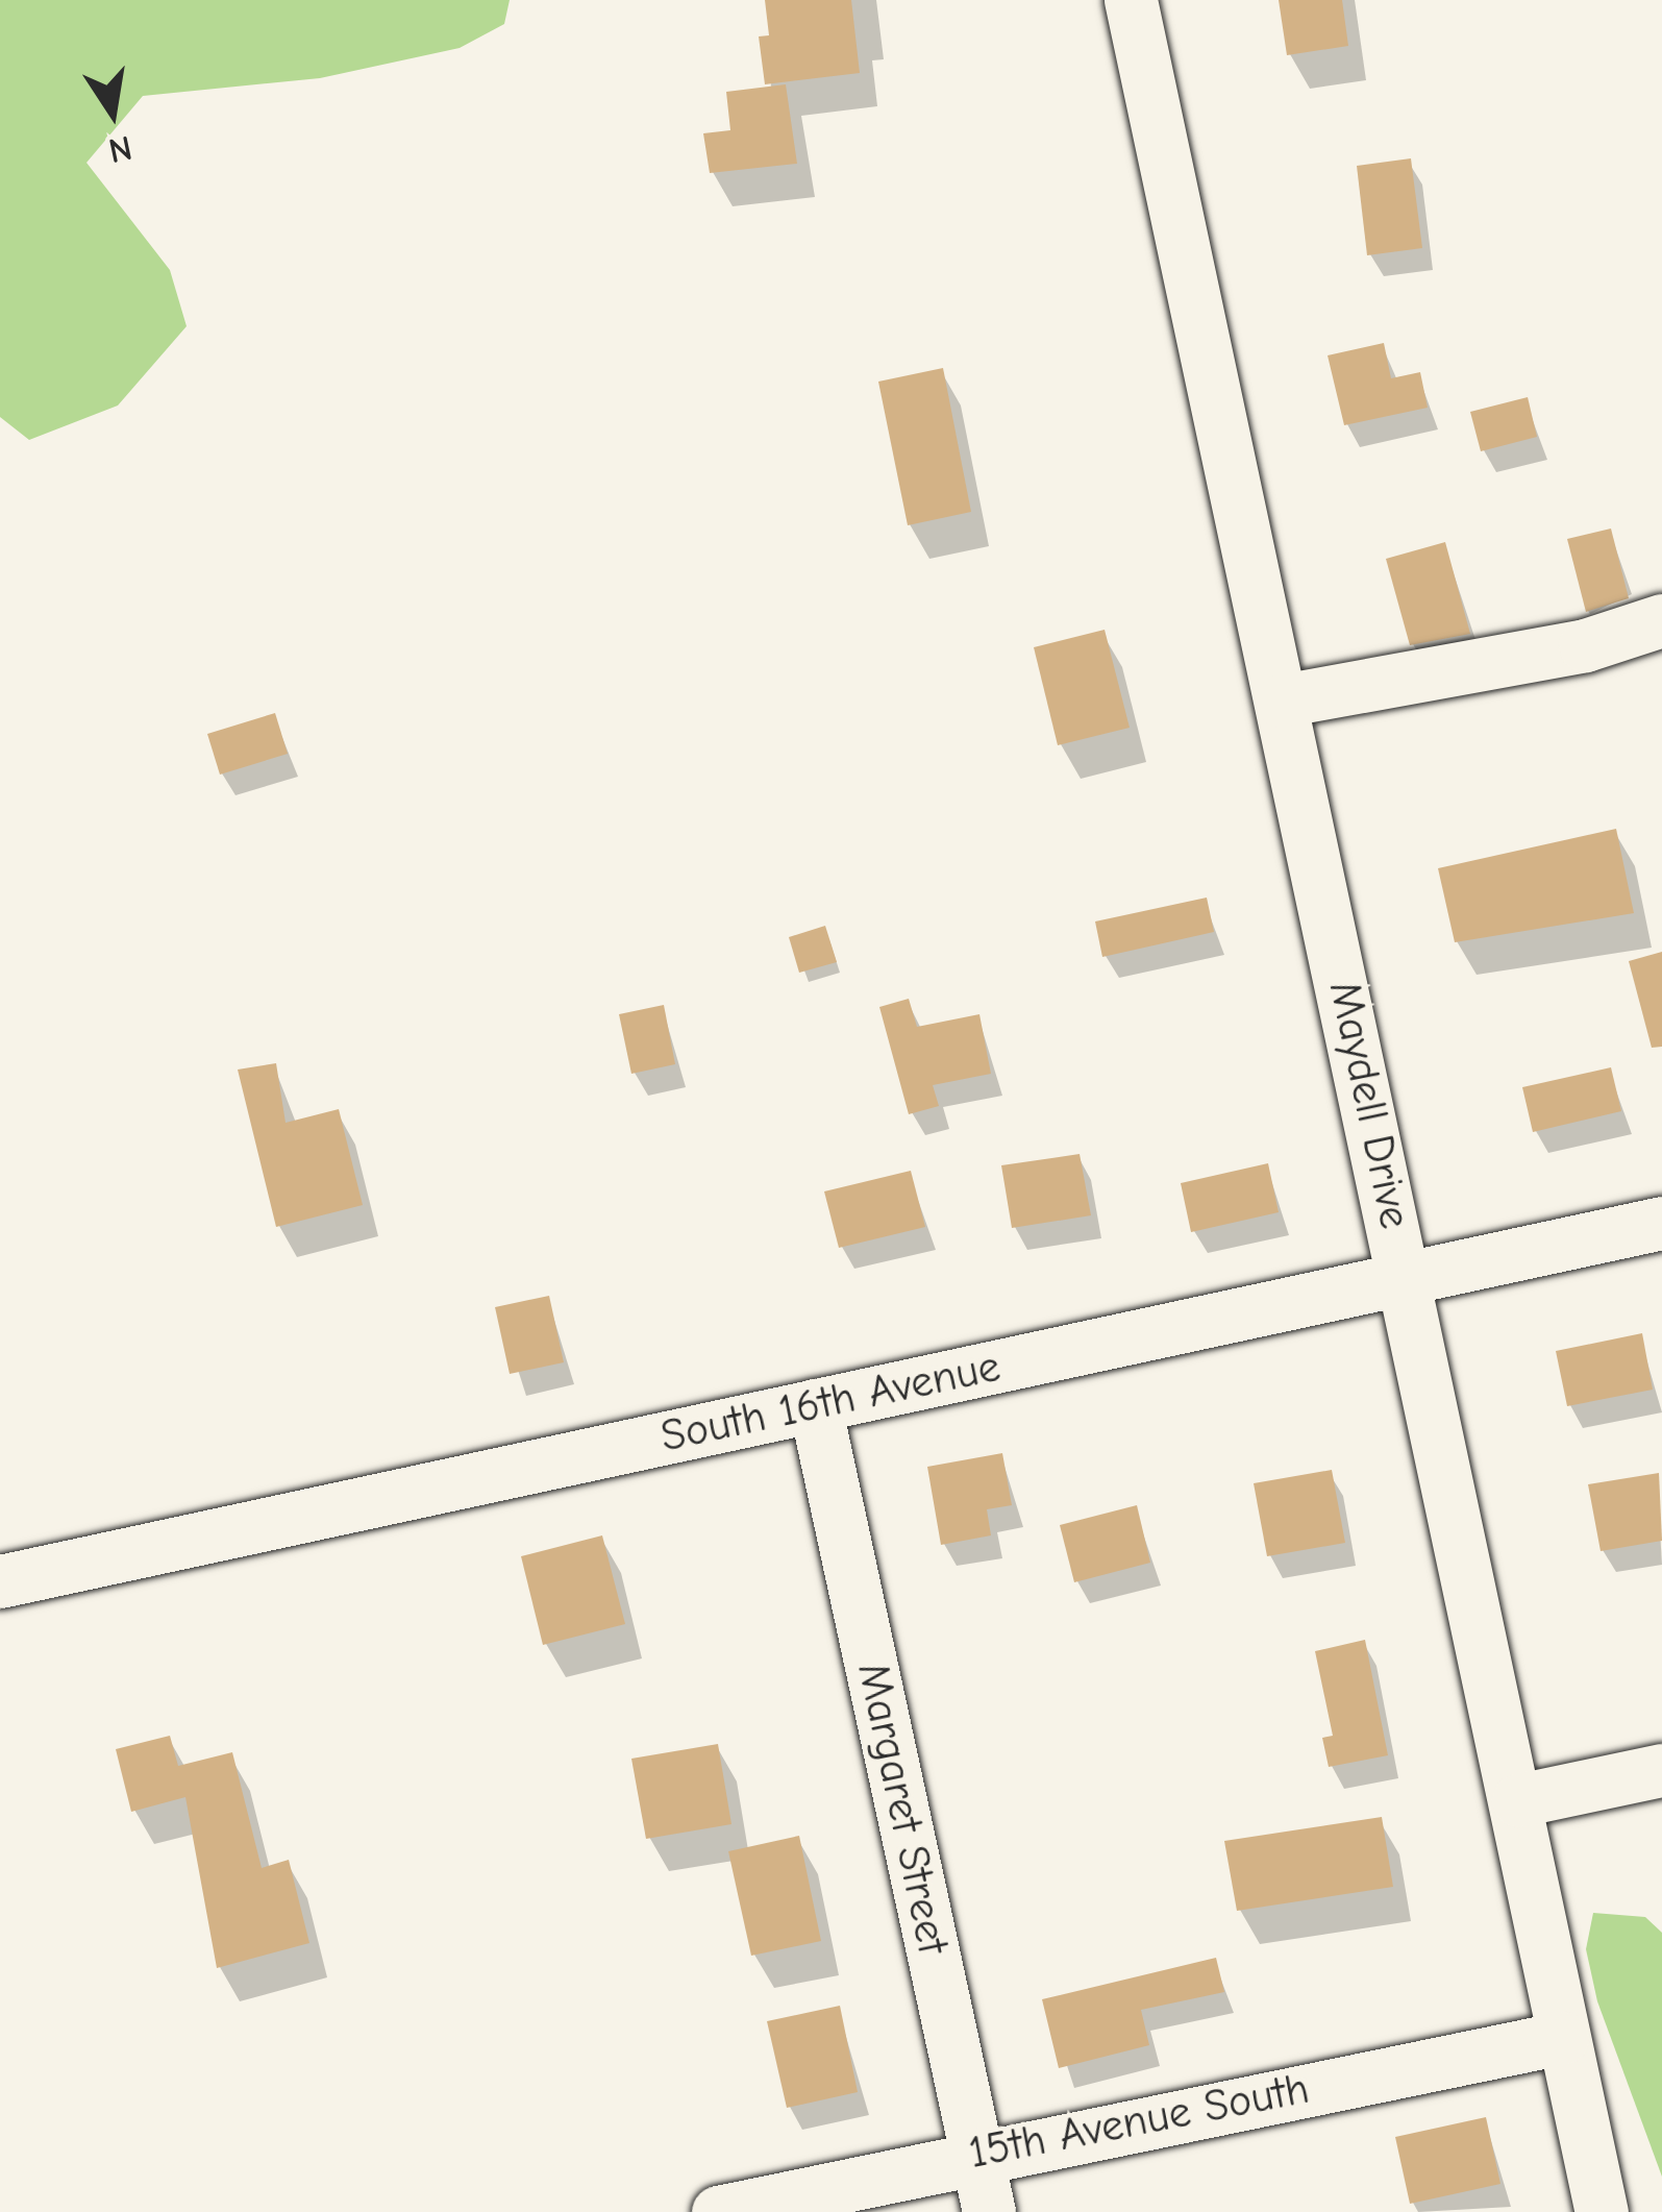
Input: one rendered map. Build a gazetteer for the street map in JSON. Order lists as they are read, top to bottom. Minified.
{"streets":{"street":["Maydell Drive","South 16th Avenue","Margaret Street","15th Avenue South"]},"crossings":[["Maydell Drive","South 16th Avenue"],["Maydell Drive","15th Avenue South"],["South 16th Avenue","Margaret Street"],["Margaret Street","15th Avenue South"]],"north":"bottom"}
